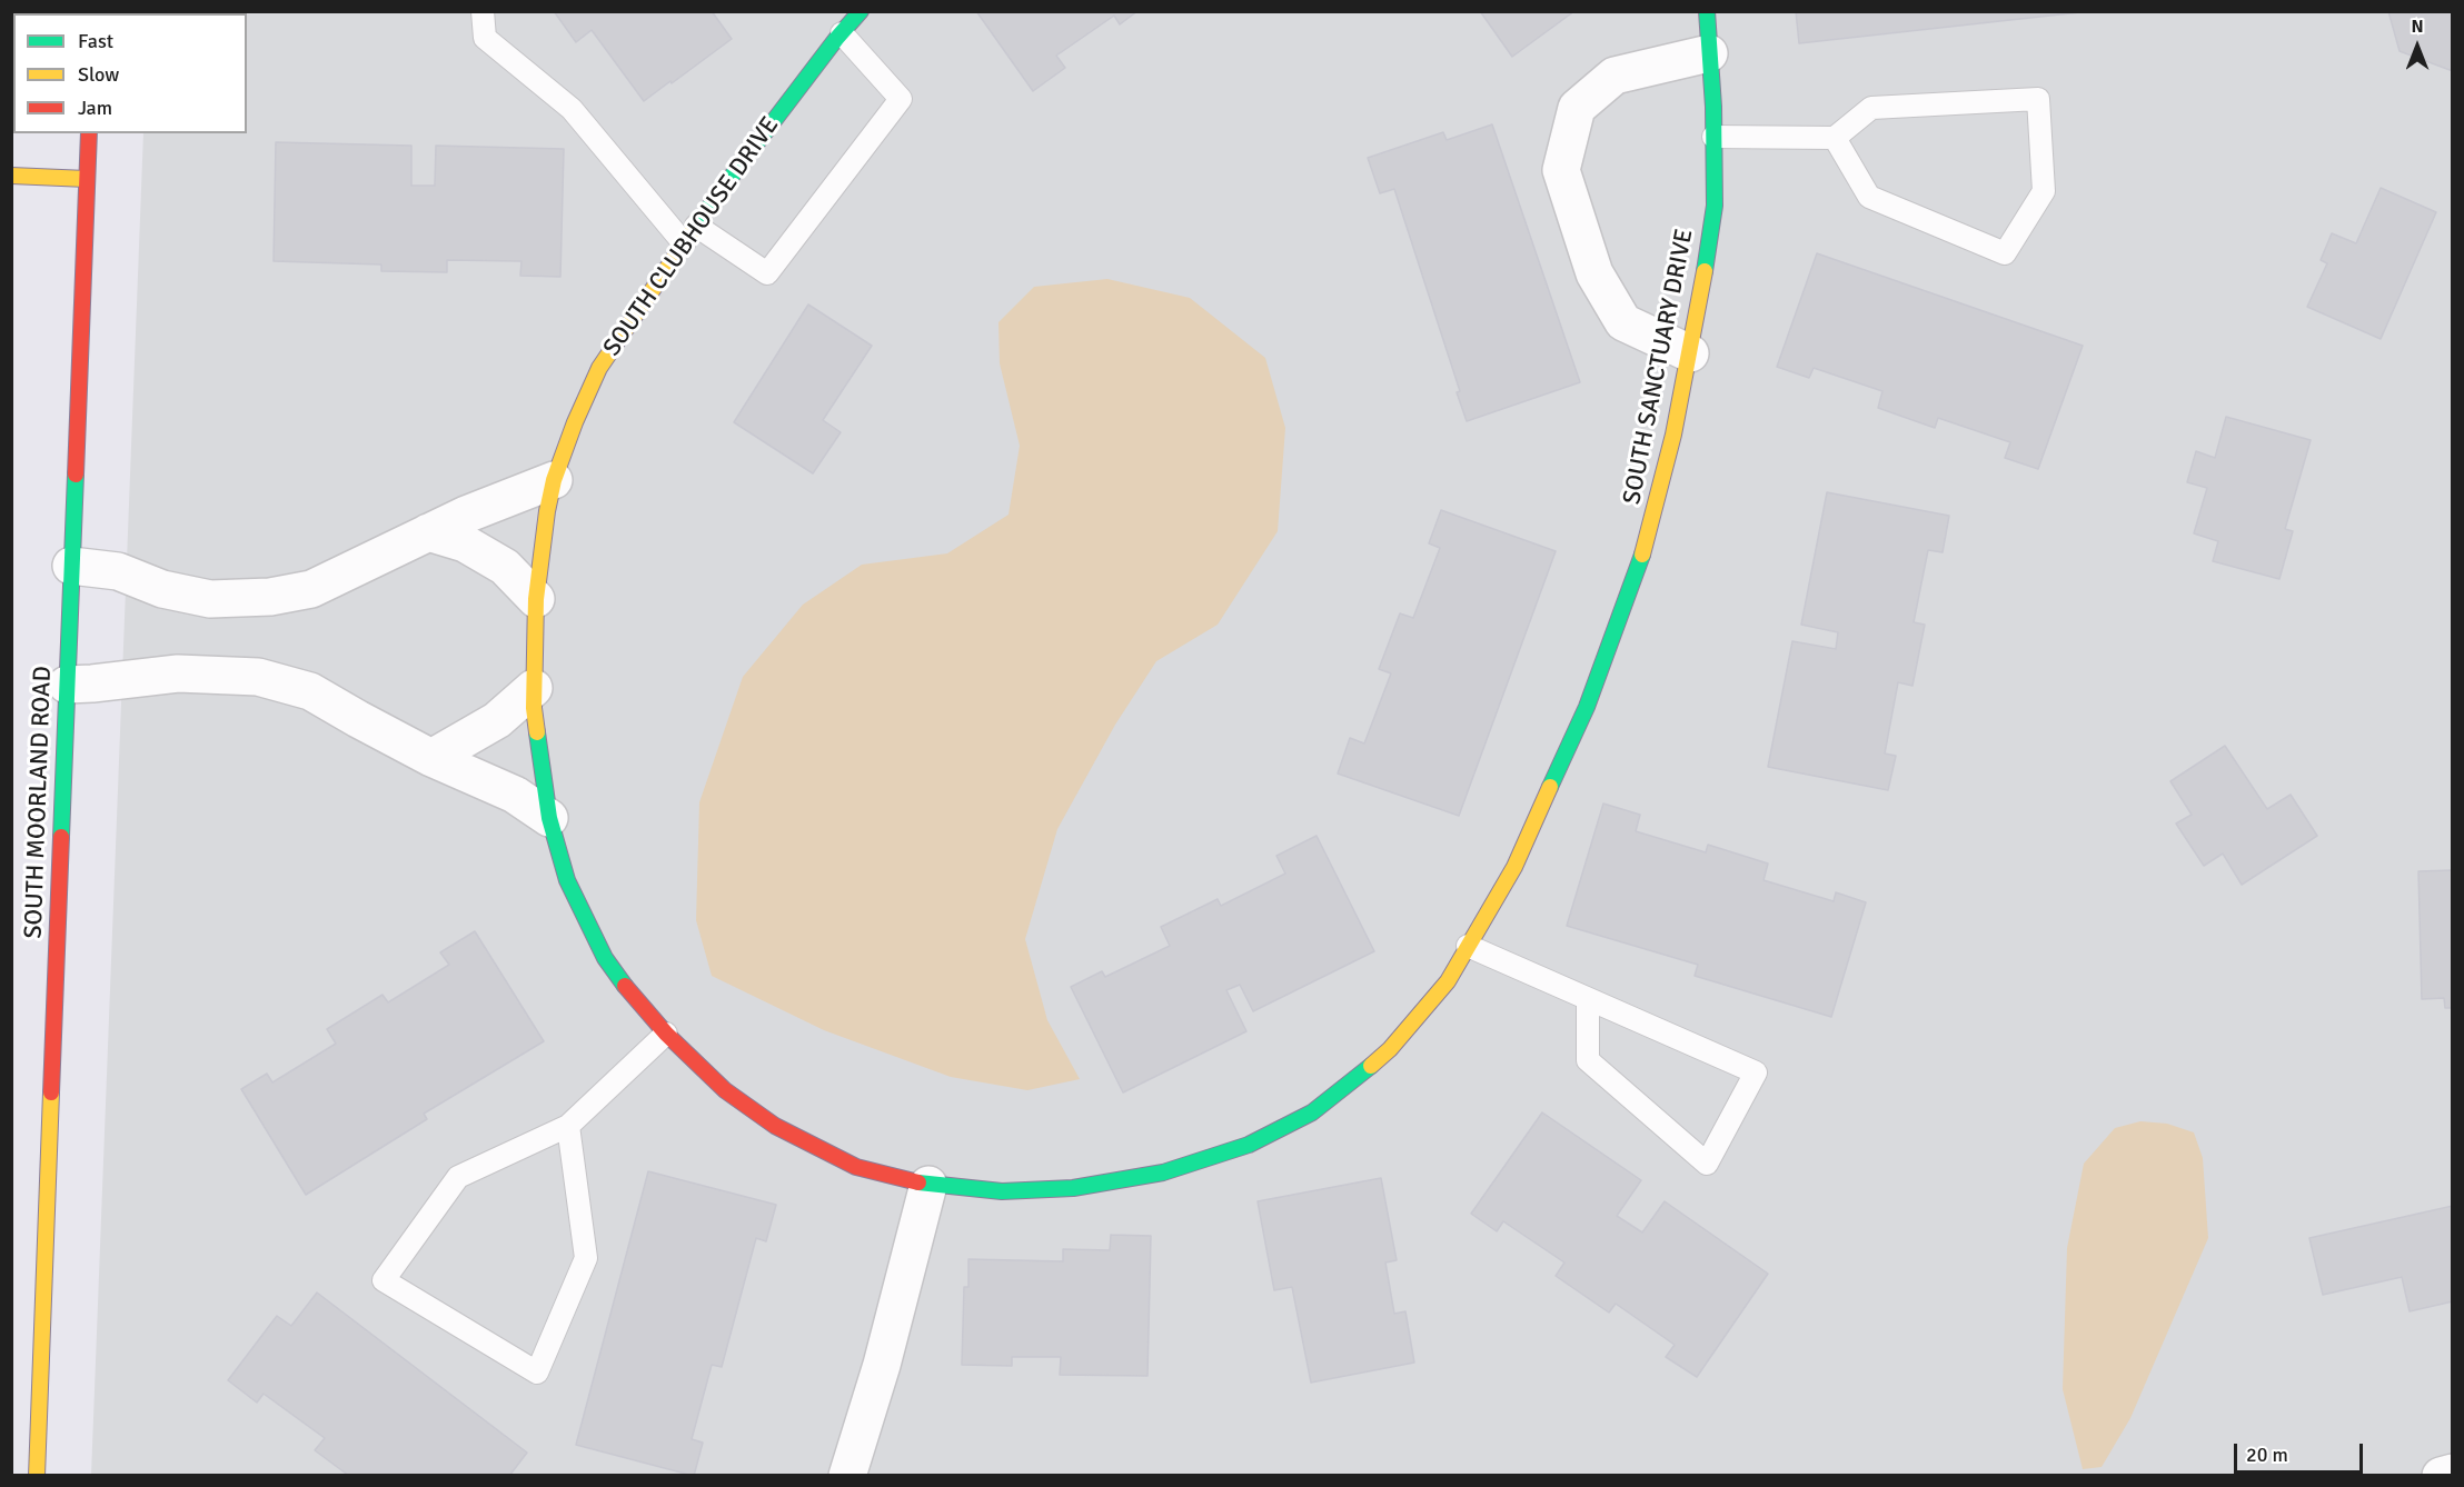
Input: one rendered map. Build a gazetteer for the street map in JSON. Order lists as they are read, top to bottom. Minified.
{"streets":{"street":["SOUTH CLUBHOUSE DRIVE","SOUTH SANCTUARY DRIVE","SOUTH MOORLAND ROAD"]},"crossings":[["SOUTH CLUBHOUSE DRIVE","SOUTH SANCTUARY DRIVE"]],"legend":["Fast","Slow","Jam"],"scale_bar":"20 m","north":"top"}
